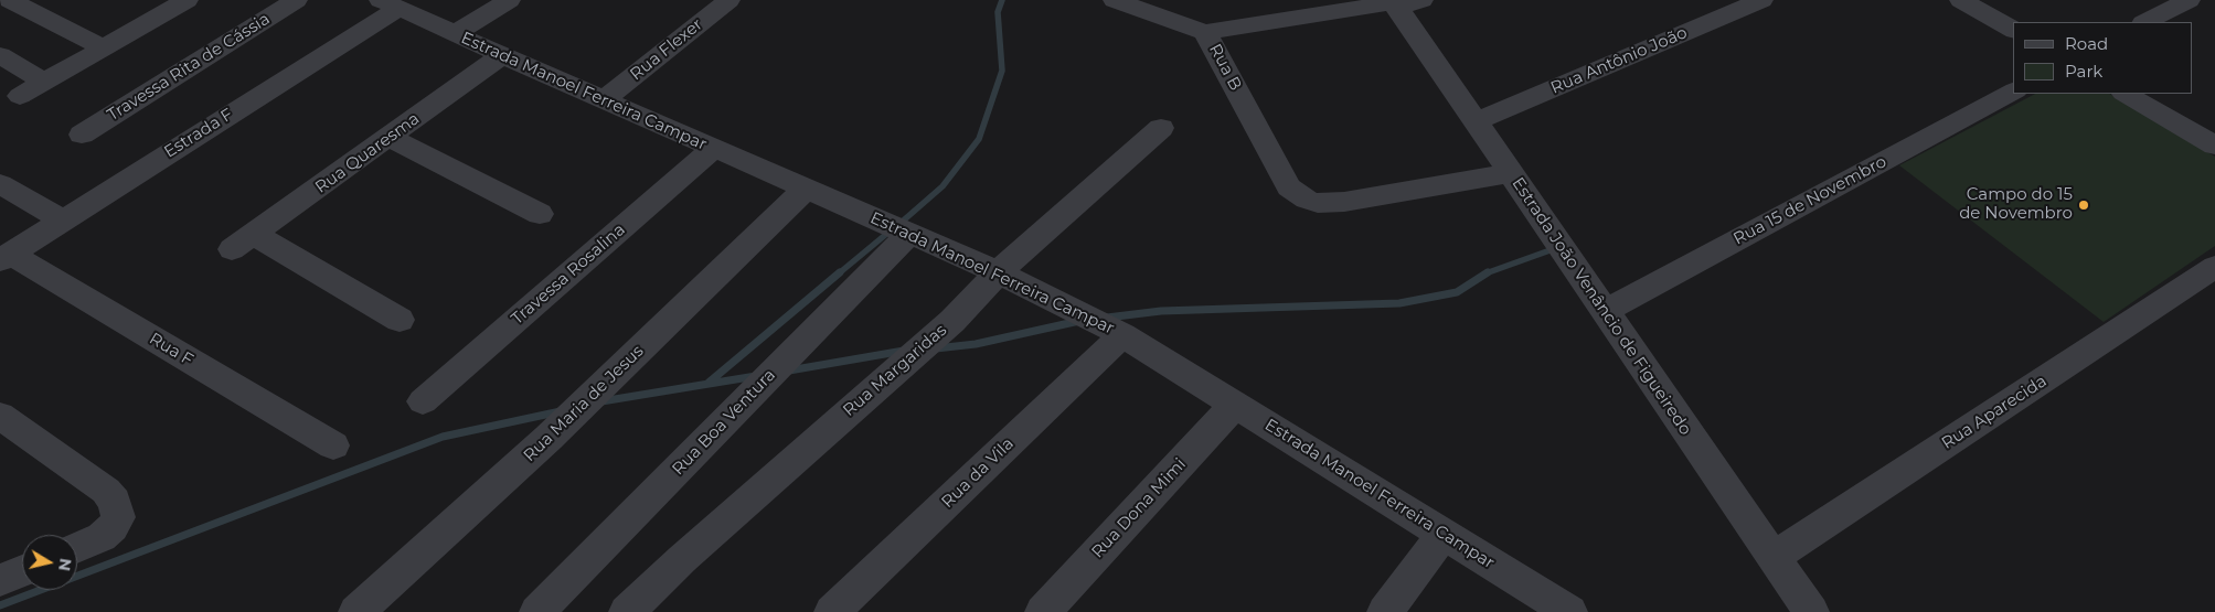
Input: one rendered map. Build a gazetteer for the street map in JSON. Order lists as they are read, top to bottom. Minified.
{"streets":{"street":["Rua Flexer","Rua Antônio João","Travessa Rita de Cássia","Rua B","Estrada Manoel Ferreira Campar","Estrada F","Rua Quaresma","Rua 15 de Novembro","Travessa Rosalina","Estrada João Venâncio de Figueiredo","Rua F","Rua Margaridas","Rua Maria de Jesus","Rua Aparecida","Rua Boa Ventura","Rua da Vila","Rua Dona Mimi"]},"crossings":[["Rua Flexer","Estrada Manoel Ferreira Campar"],["Rua Antônio João","Estrada João Venâncio de Figueiredo"],["Rua B","Estrada João Venâncio de Figueiredo"],["Estrada Manoel Ferreira Campar","Estrada F"],["Estrada Manoel Ferreira Campar","Rua Quaresma"],["Estrada Manoel Ferreira Campar","Travessa Rosalina"],["Estrada Manoel Ferreira Campar","Rua Margaridas"],["Estrada Manoel Ferreira Campar","Rua Maria de Jesus"],["Estrada Manoel Ferreira Campar","Rua Boa Ventura"],["Estrada Manoel Ferreira Campar","Rua da Vila"],["Estrada Manoel Ferreira Campar","Rua Dona Mimi"],["Estrada F","Rua F"],["Rua 15 de Novembro","Estrada João Venâncio de Figueiredo"],["Estrada João Venâncio de Figueiredo","Rua Aparecida"]],"places":["Campo do 15 de Novembro"],"legend":["Road","Park"],"north":"right"}
